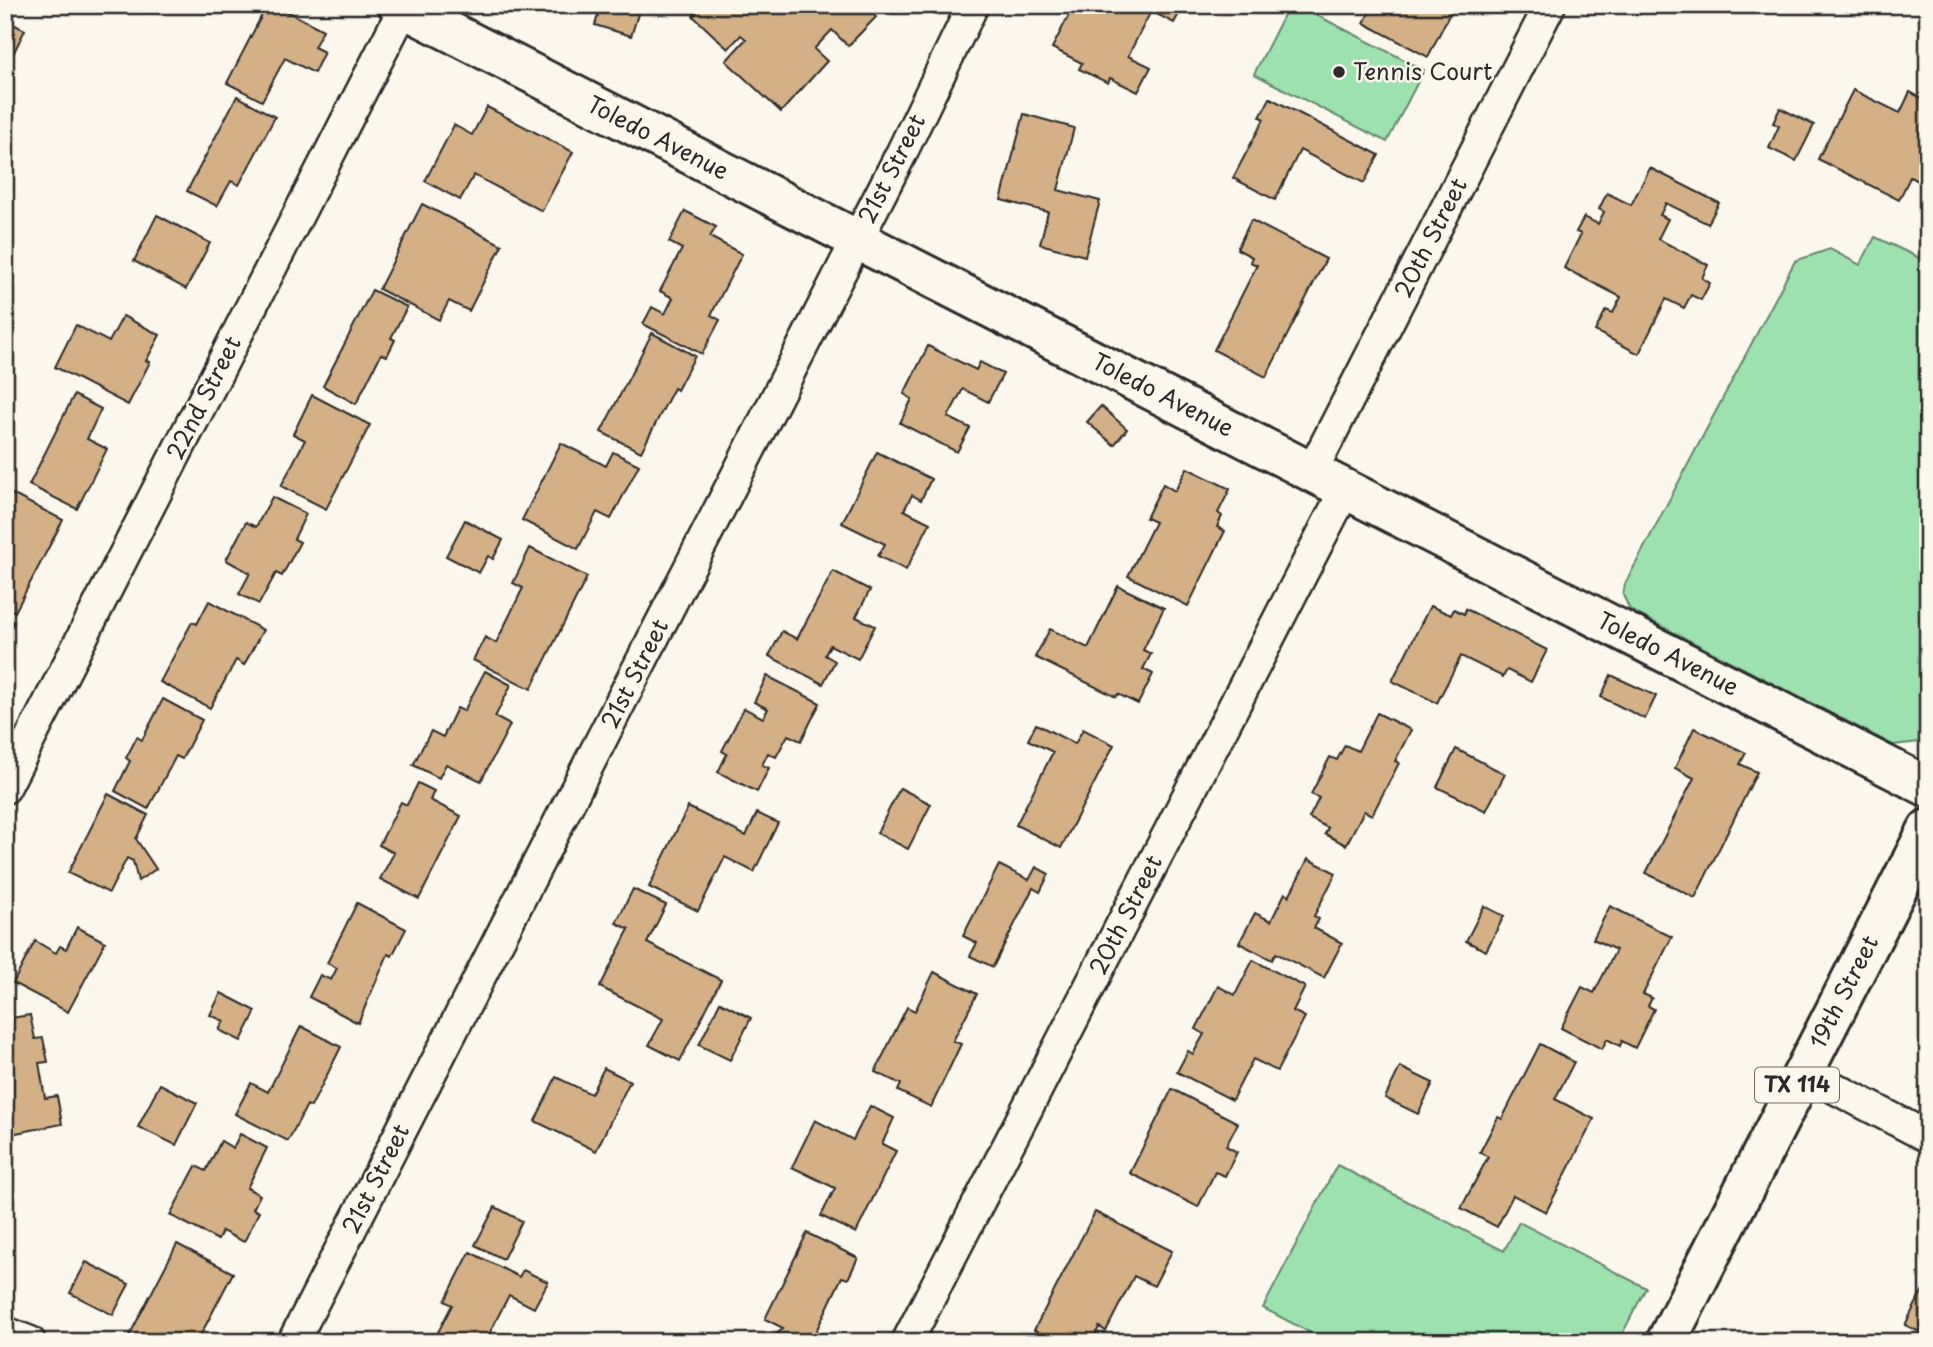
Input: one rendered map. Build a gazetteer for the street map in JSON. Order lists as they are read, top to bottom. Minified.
{"streets":{"street":["Toledo Avenue","21st Street","20th Street","22nd Street","19th Street","TX 114"]},"crossings":[["Toledo Avenue","21st Street"],["Toledo Avenue","20th Street"],["Toledo Avenue","22nd Street"]],"places":["Tennis Court"]}
